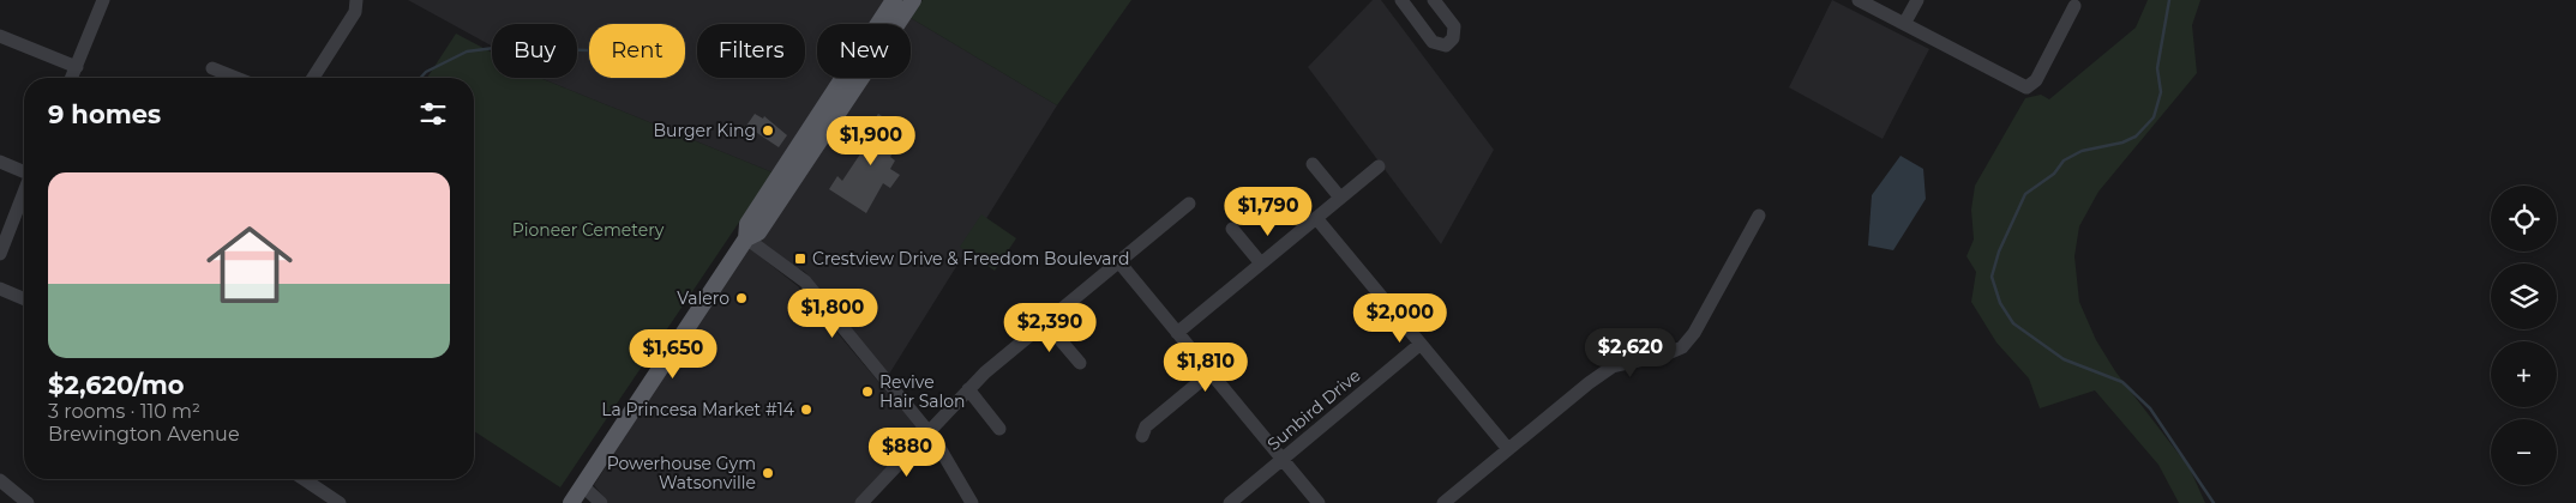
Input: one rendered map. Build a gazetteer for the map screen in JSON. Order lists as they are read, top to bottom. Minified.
{"streets":{"street":["Sunbird Drive"]},"parks":["Pioneer Cemetery"],"places":{"other":["Burger King","Valero","Revive Hair Salon","La Princesa Market #14","Powerhouse Gym Watsonville"],"transit":["Crestview Drive & Freedom Boulevard"]},"page":{"chip":["Buy","Rent","Filters","New"],"heading":"9 homes","price":["$1,900","$1,790","$1,800","$2,000","$2,390","$2,620","$1,650","$1,810","$880"],"list":[{"name":"$2,620/mo","note":"3 rooms · 110 m² · Brewington Avenue"}],"map_buttons":["+","−"]}}
